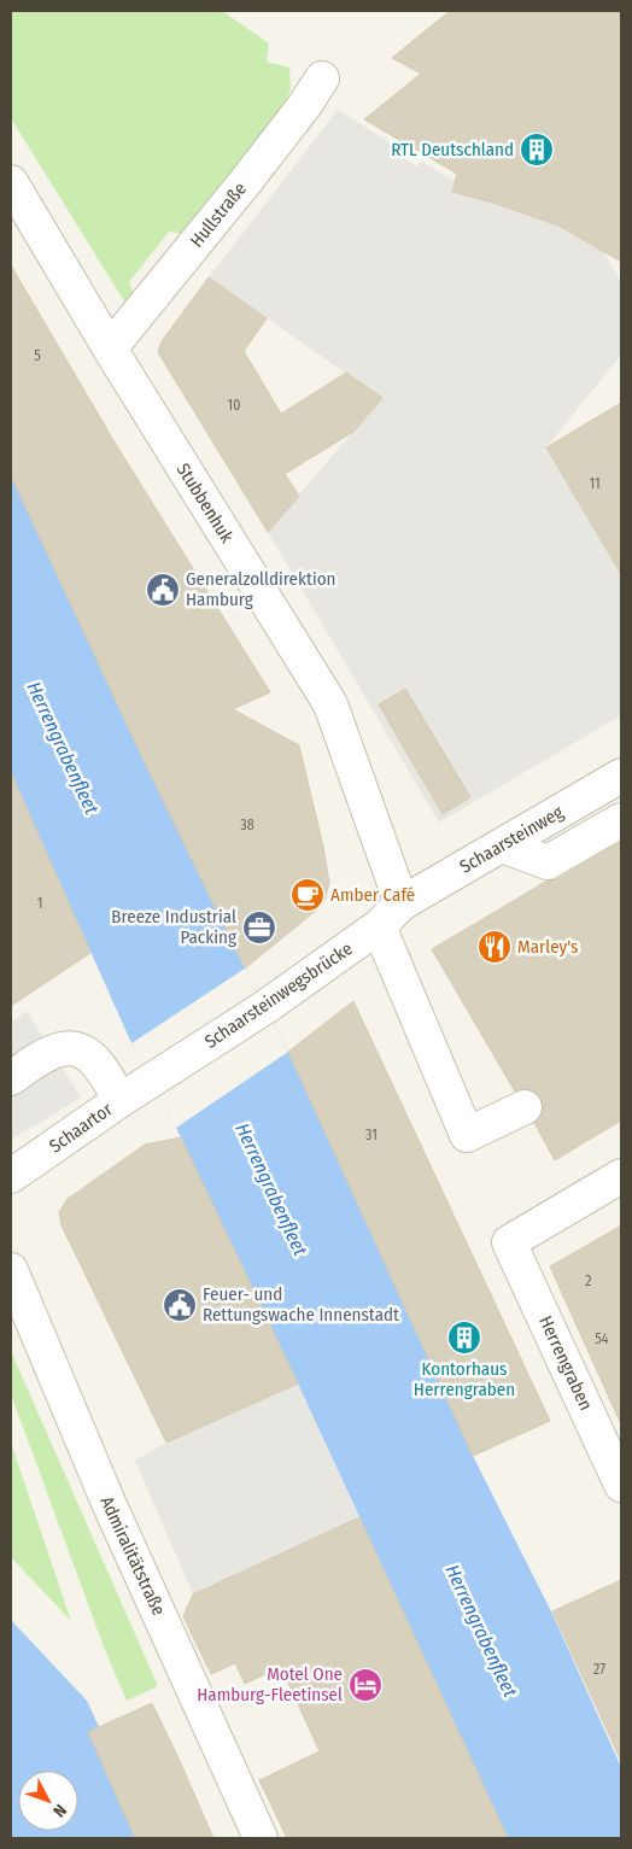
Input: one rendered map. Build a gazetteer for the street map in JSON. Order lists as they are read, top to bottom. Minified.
{"streets":{"street":["Hullstraße","Stubbenhuk","Schaarsteinweg","Schaarsteinwegsbrücke","Schaartor","Herrengraben","Admiralitätstraße"]},"crossings":[["Hullstraße","Stubbenhuk"],["Stubbenhuk","Schaarsteinweg"],["Stubbenhuk","Schaarsteinwegsbrücke"],["Schaarsteinweg","Schaarsteinwegsbrücke"],["Schaarsteinwegsbrücke","Schaartor"]],"water":["Herrengrabenfleet"],"places":{"building":["RTL Deutschland","Kontorhaus Herrengraben"],"public building":["Generalzolldirektion Hamburg","Feuer- und Rettungswache Innenstadt"],"cafe":["Amber Café"],"office":["Breeze Industrial Packing"],"restaurant":["Marley's"],"hotel":["Motel One Hamburg-Fleetinsel"]},"house_numbers":["5","10","11","38","1","31","2","54","27"],"north":"bottom right"}
